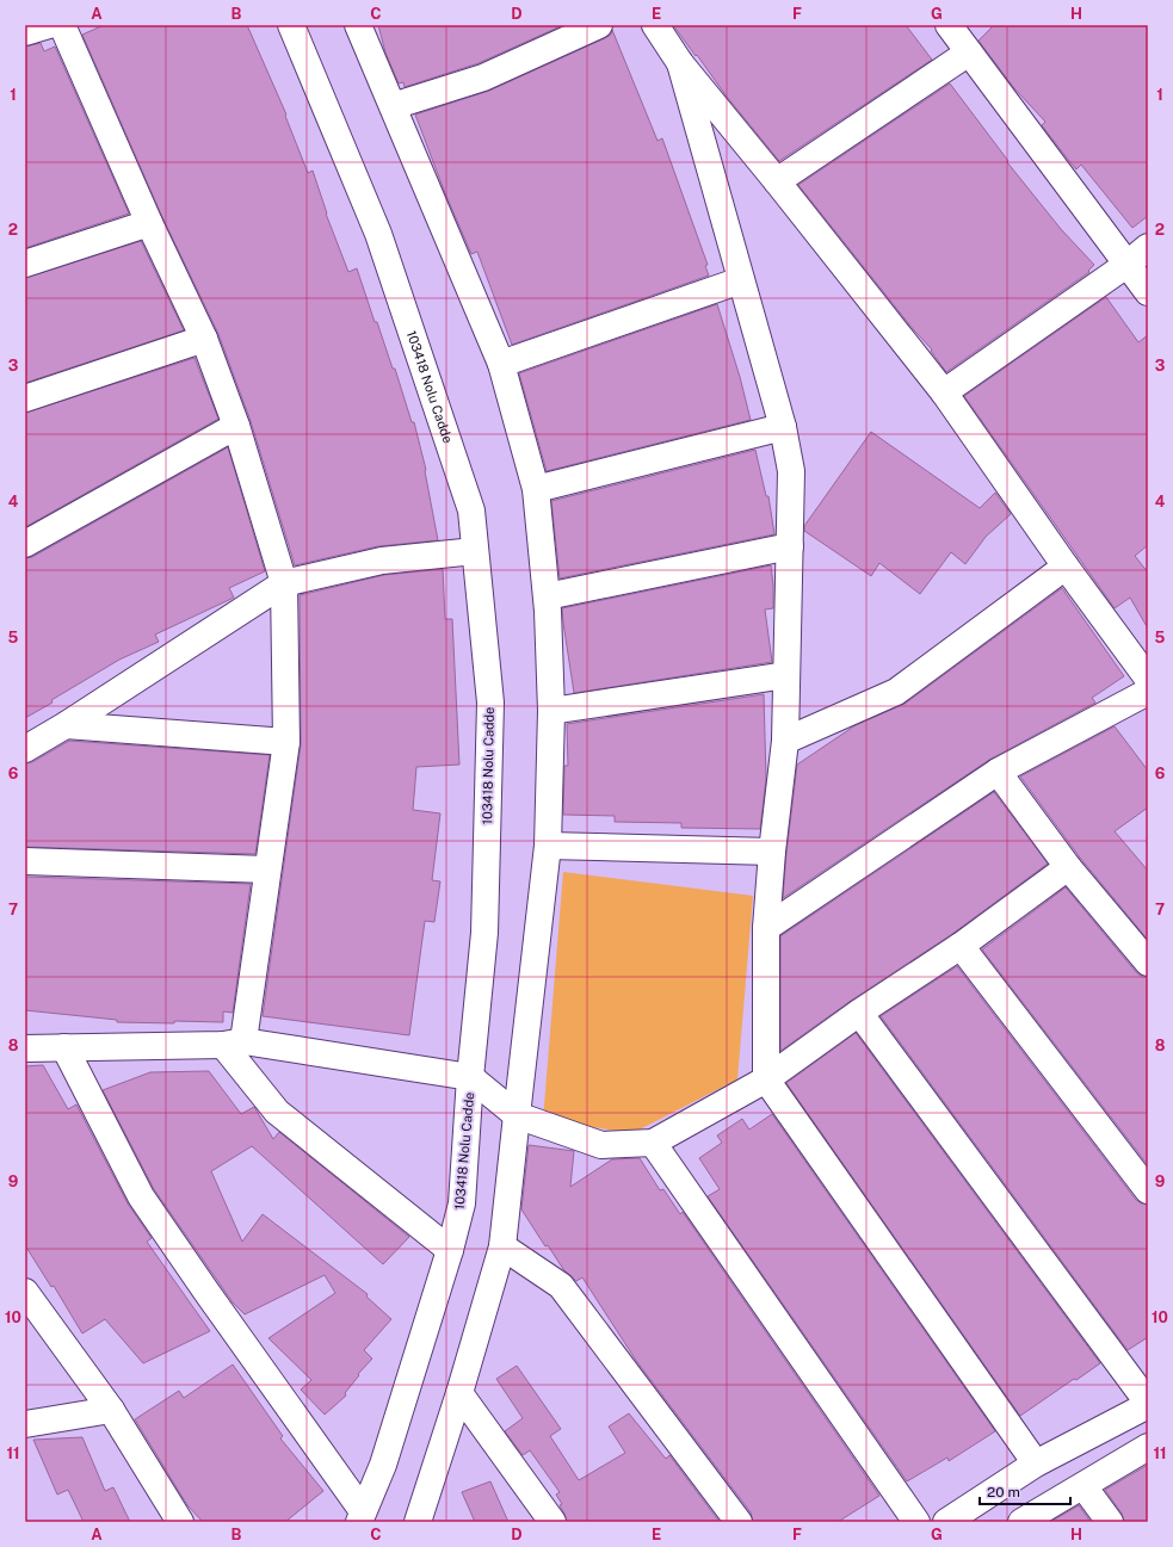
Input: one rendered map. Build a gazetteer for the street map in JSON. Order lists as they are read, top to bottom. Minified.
{"streets":{"street":["103418 Nolu Cadde"]},"scale_bar":"20 m","grid":{"columns":["A","B","C","D","E","F","G","H"],"rows":["1","2","3","4","5","6","7","8","9","10","11"]}}
